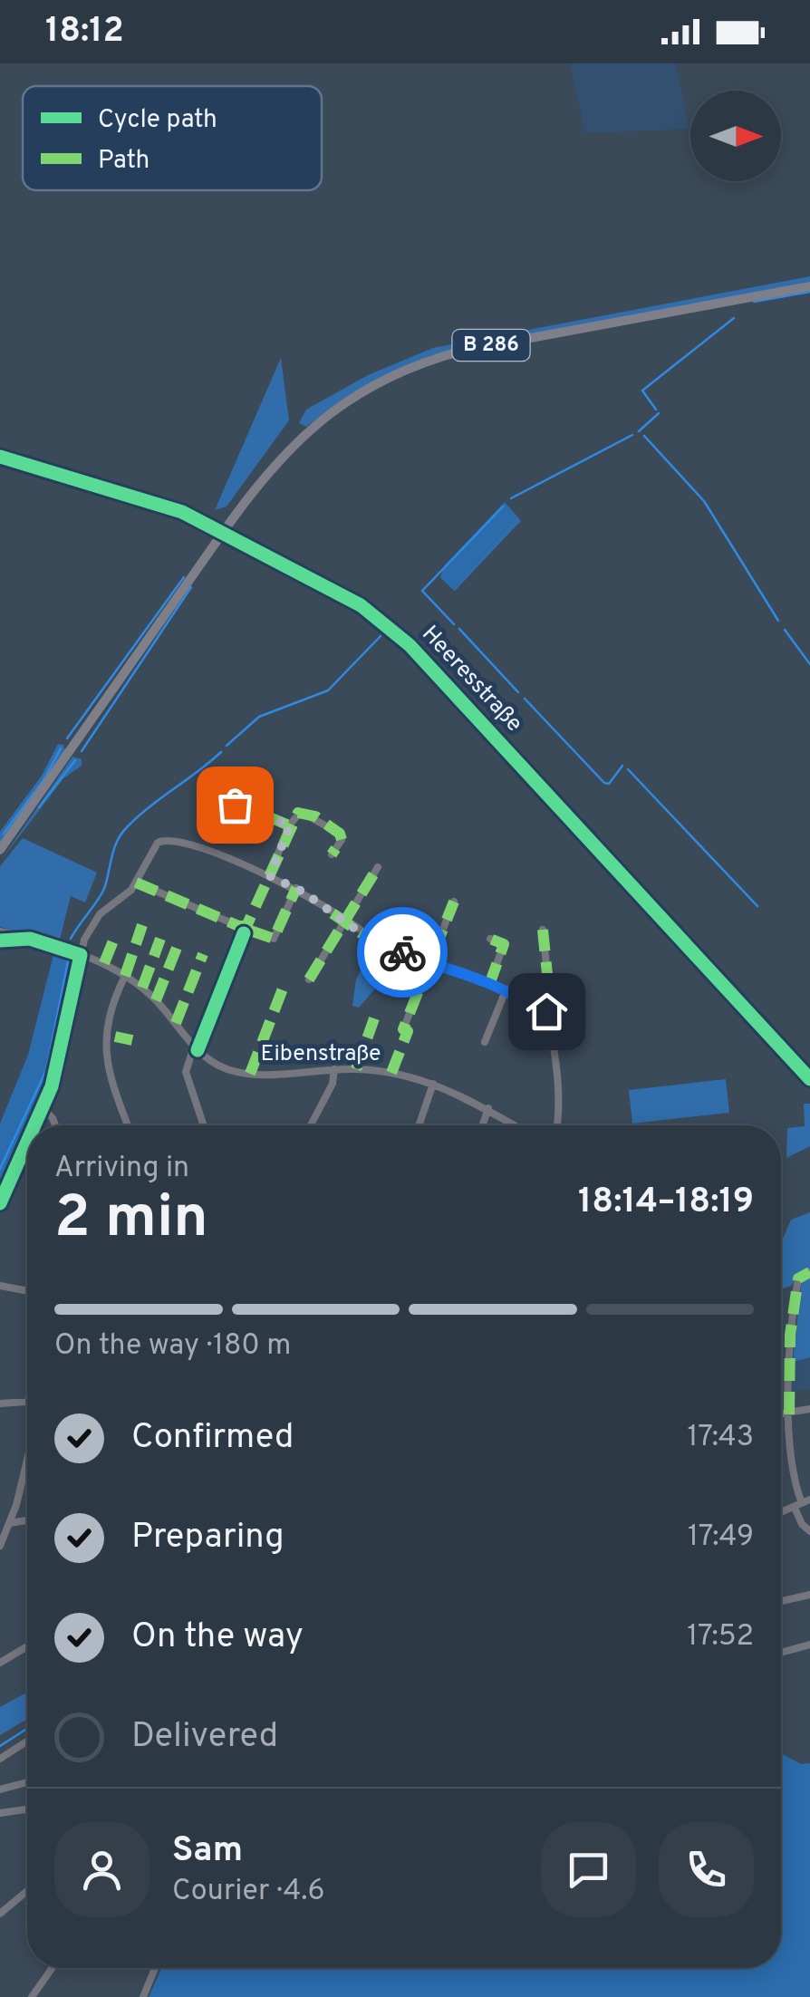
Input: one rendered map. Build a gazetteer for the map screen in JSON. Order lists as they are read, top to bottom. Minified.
{"streets":{"main road":["B 286"],"street":["Heeresstraße","Eibenstraße"]},"legend":["Cycle path","Path"],"north":"right","page":{"status":"18:12","heading":["2 min","Arriving in","18:14–18:19"],"panel":["Sam","Courier · 4.6"],"bar":"On the way · 180 m","list":[["Confirmed","17:43"],["Preparing","17:49"],["On the way","17:52"],"Delivered"]}}
